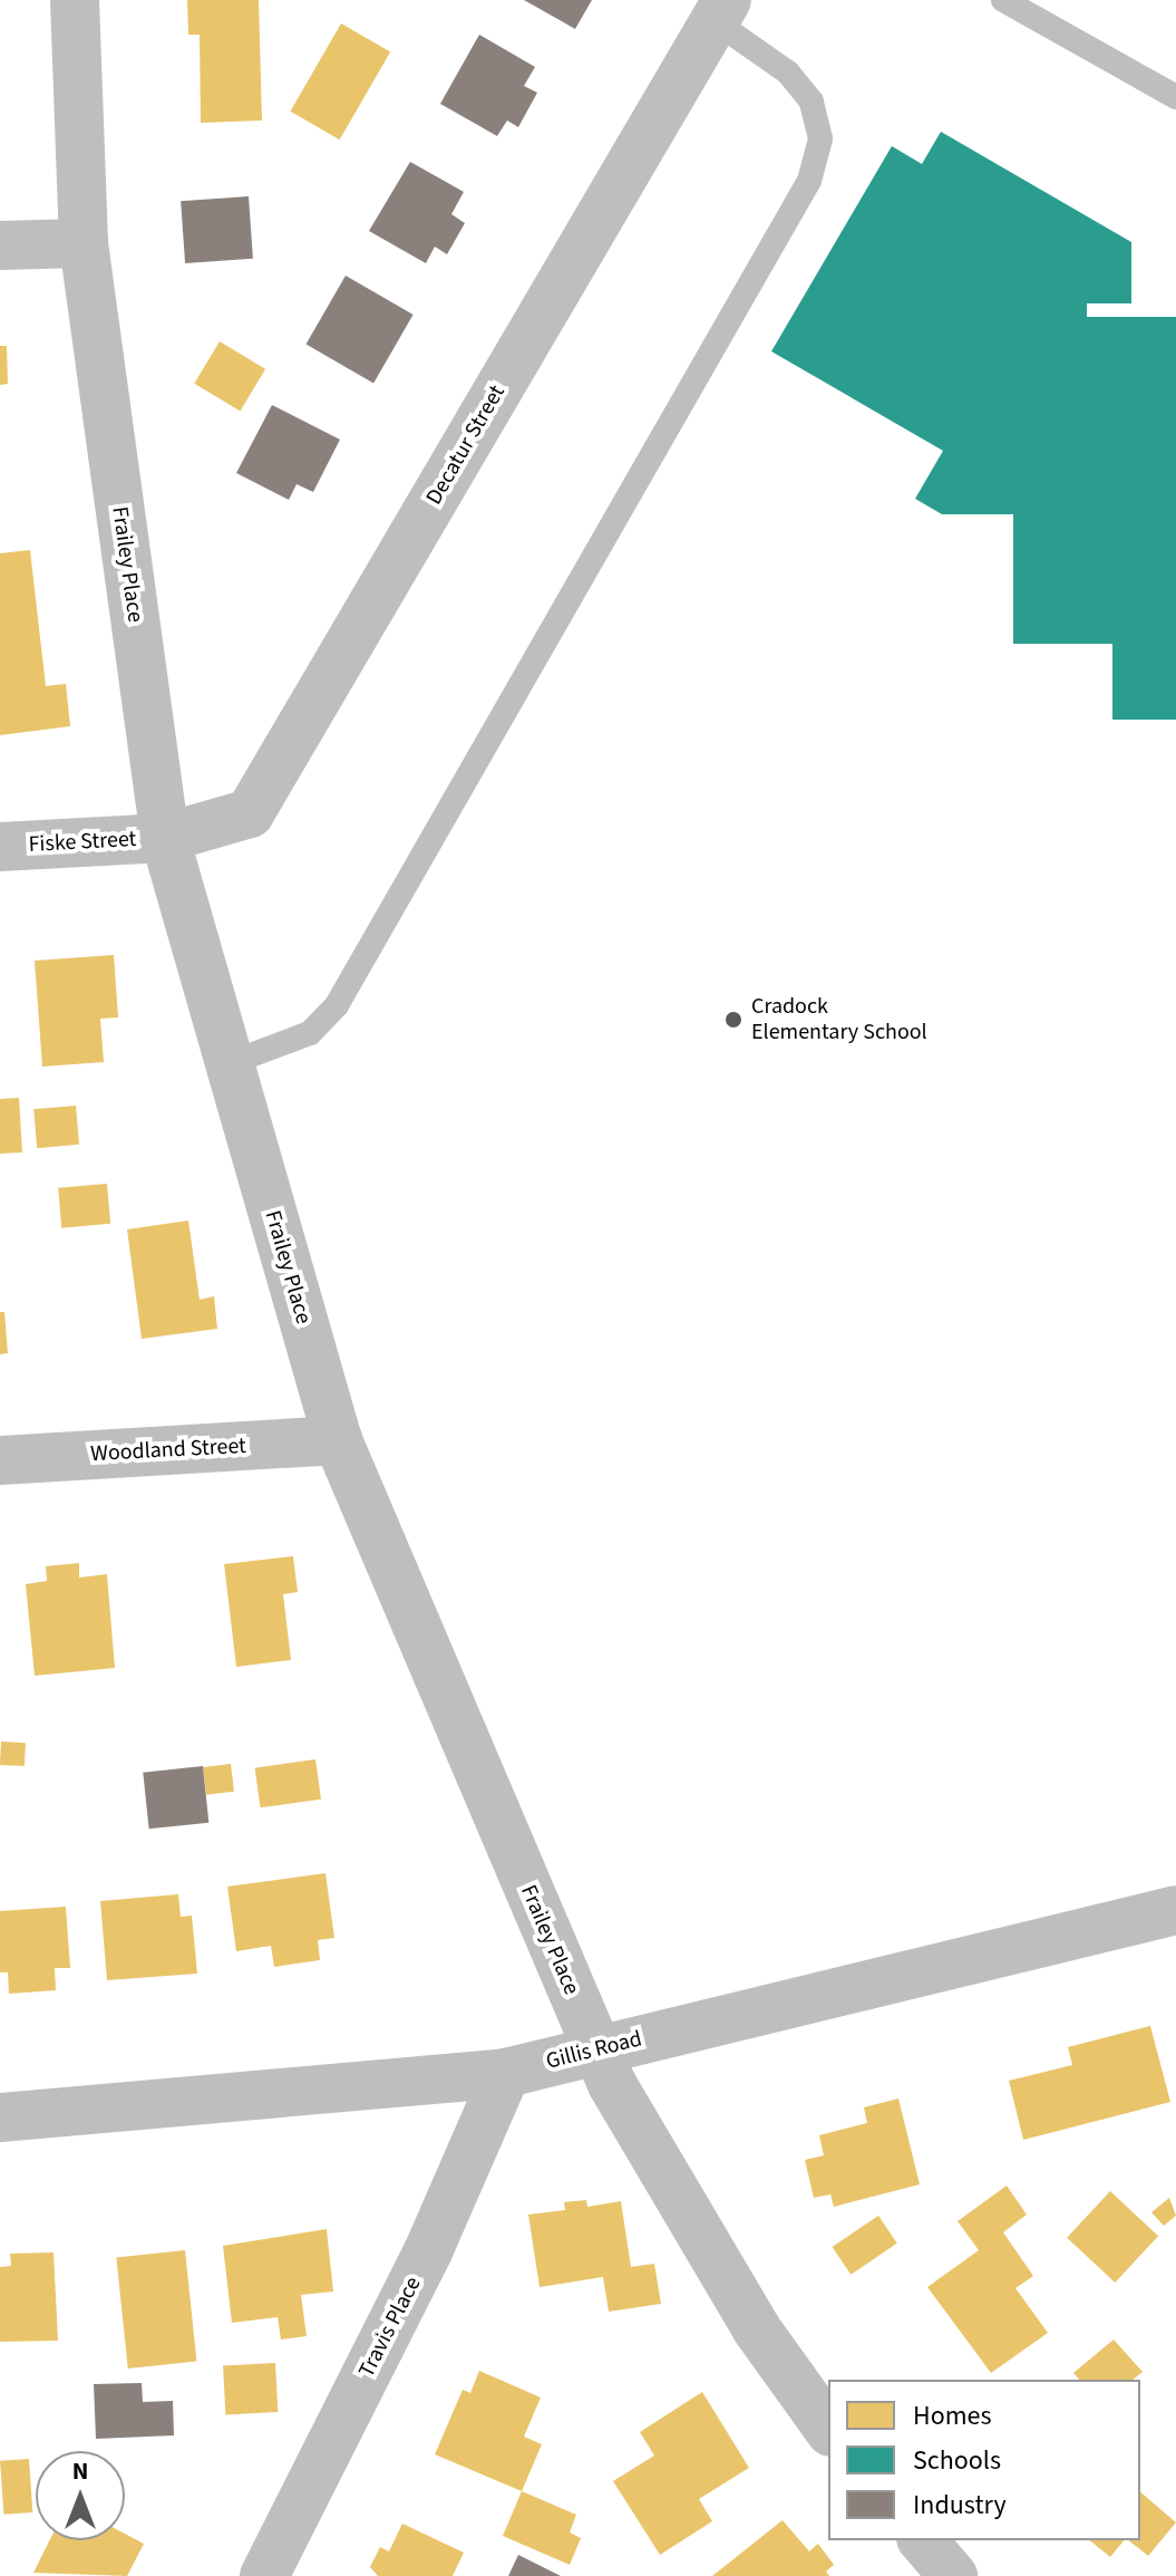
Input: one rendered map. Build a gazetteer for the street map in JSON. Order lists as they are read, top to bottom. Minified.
{"streets":{"street":["Decatur Street","Frailey Place","Fiske Street","Woodland Street","Gillis Road","Travis Place"]},"crossings":[["Decatur Street","Frailey Place"],["Decatur Street","Fiske Street"],["Frailey Place","Fiske Street"],["Frailey Place","Woodland Street"],["Frailey Place","Gillis Road"],["Gillis Road","Travis Place"]],"places":["Cradock Elementary School"],"legend":["Homes","Schools","Industry"],"north":"top"}
